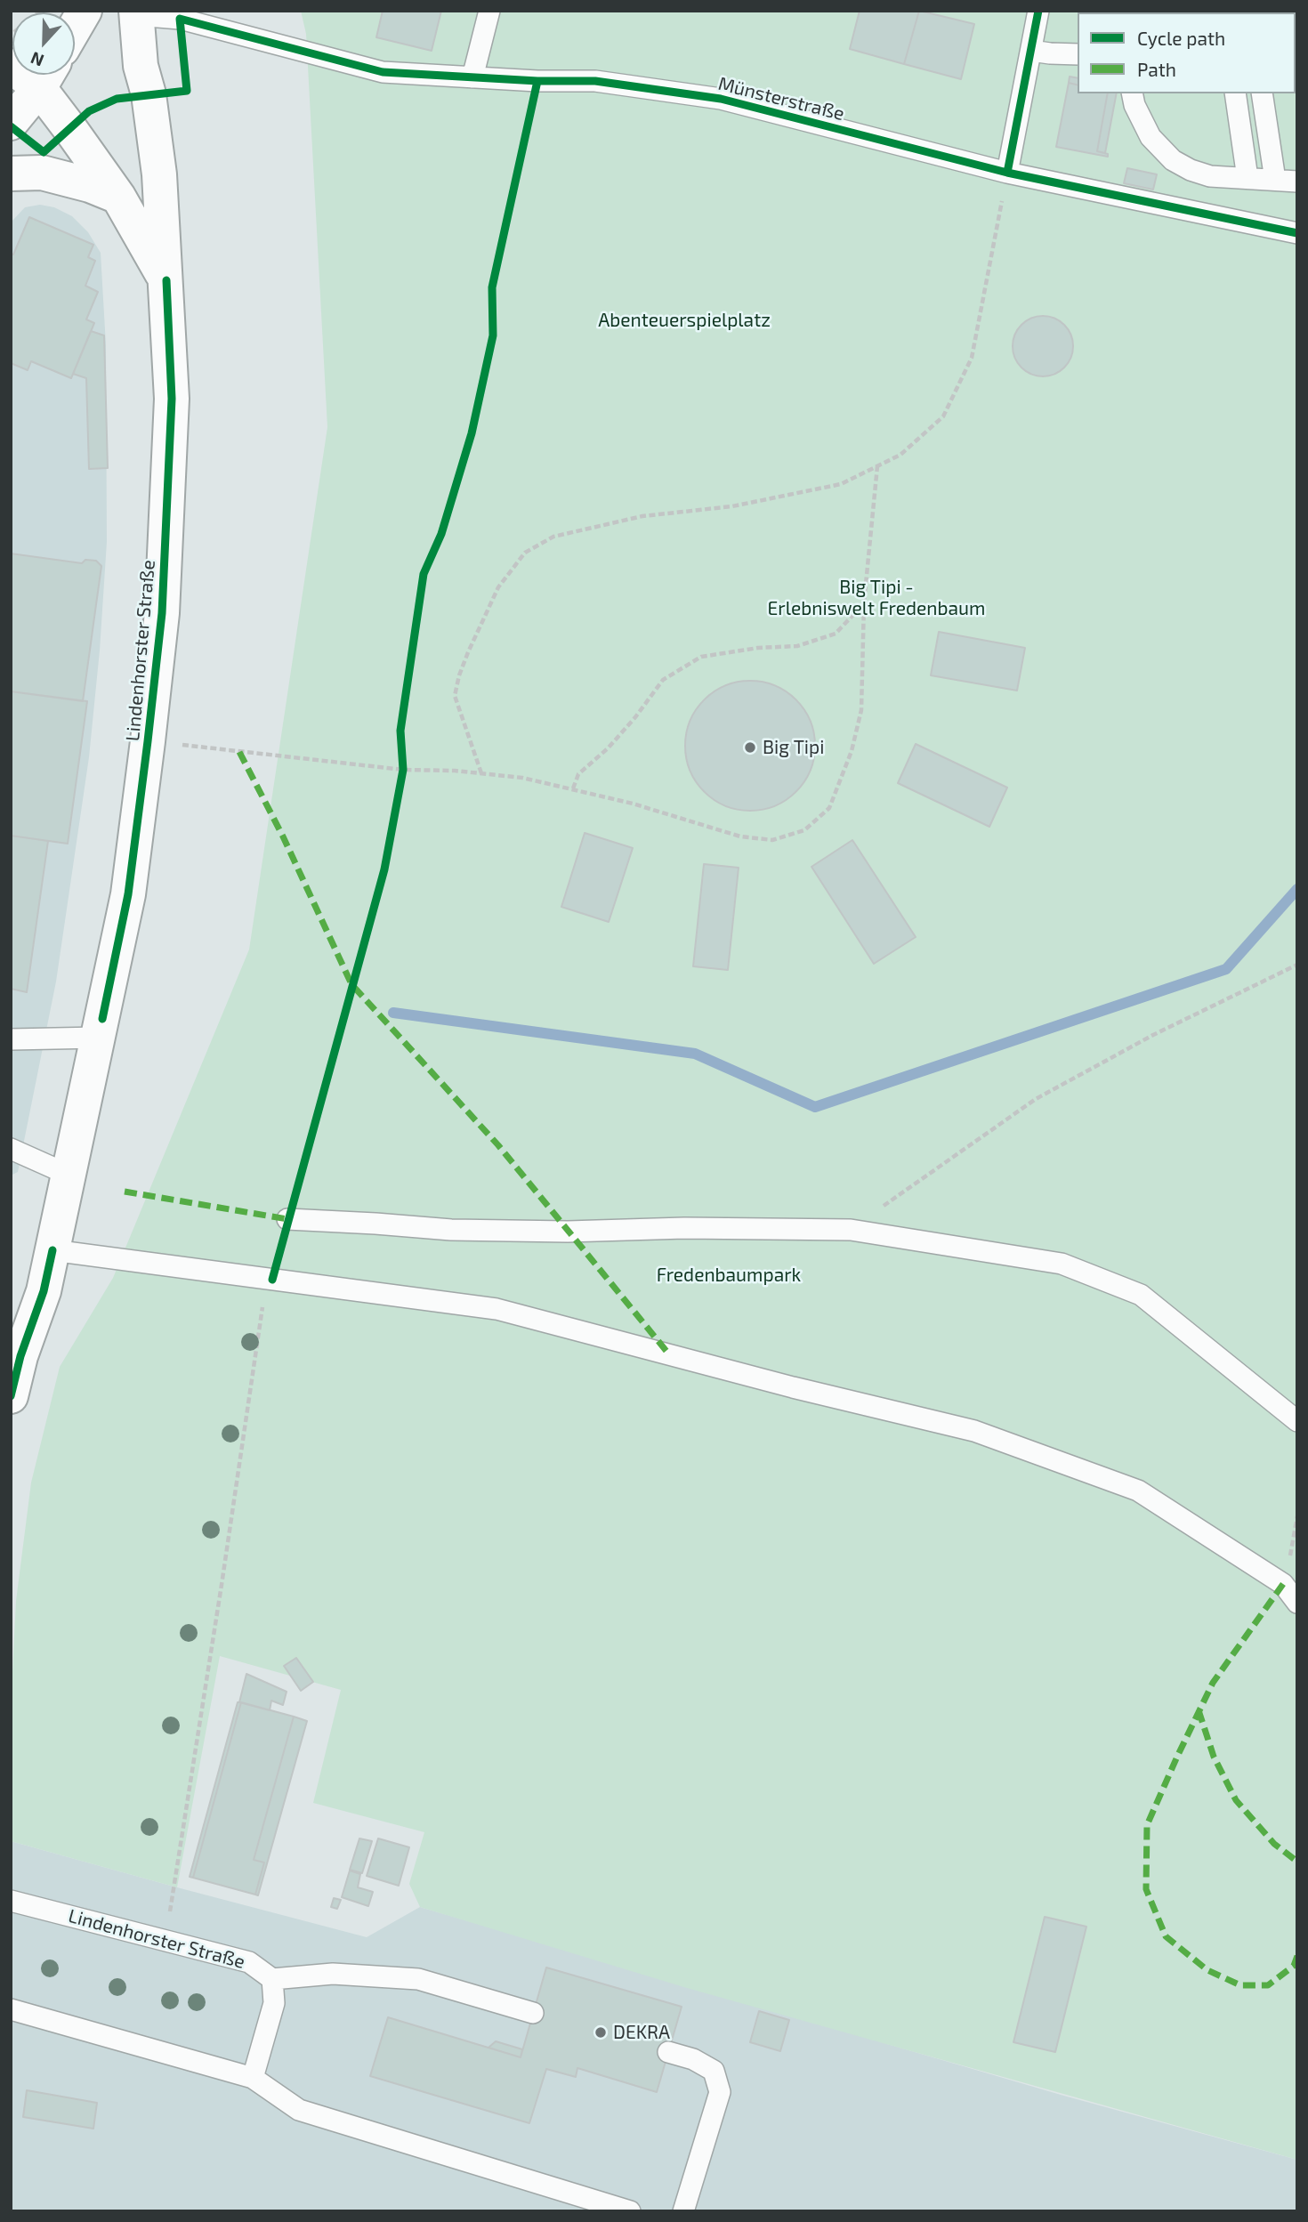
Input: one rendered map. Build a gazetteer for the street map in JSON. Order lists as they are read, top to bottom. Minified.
{"streets":{"street":["Lindenhorster Straße"],"lane":["Münsterstraße"]},"crossings":[["Münsterstraße","Lindenhorster Straße"]],"parks":["Abenteuerspielplatz","Big Tipi - Erlebniswelt Fredenbaum","Fredenbaumpark"],"places":["Big Tipi","DEKRA"],"legend":["Cycle path","Path"],"north":"bottom"}
